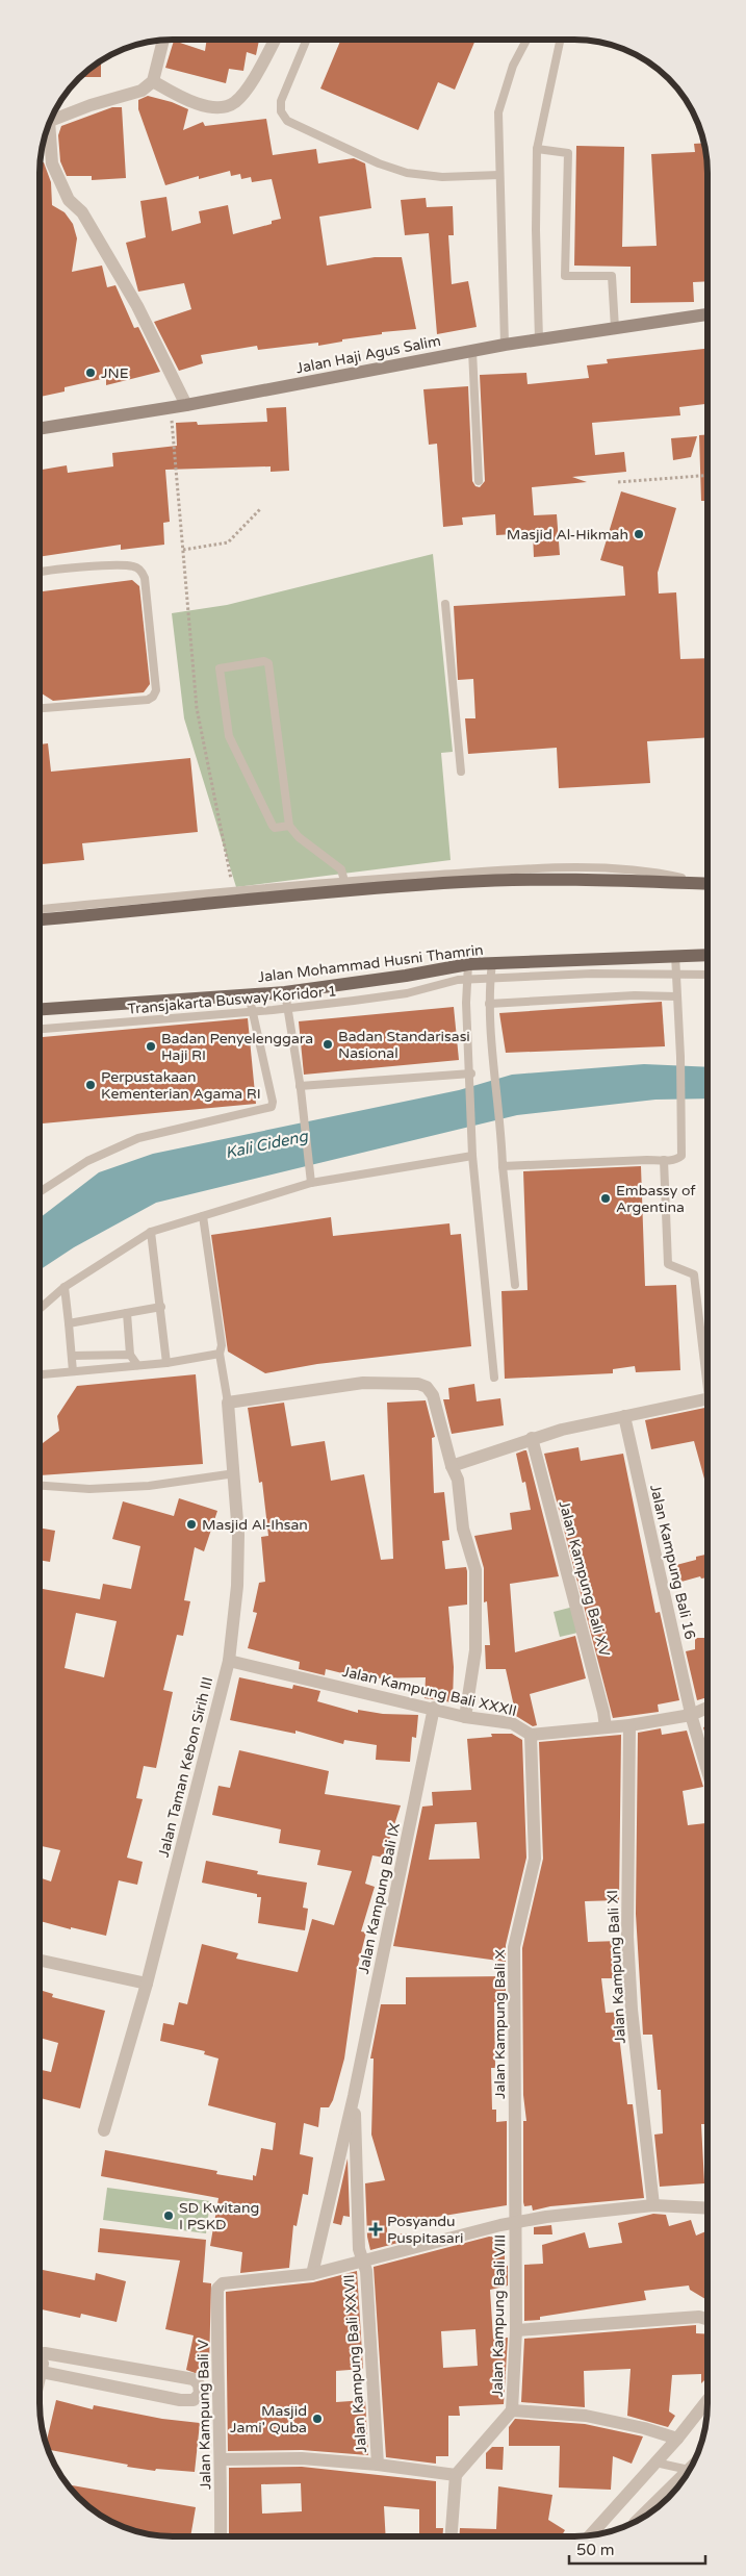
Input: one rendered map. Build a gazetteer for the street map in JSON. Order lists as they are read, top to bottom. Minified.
{"streets":{"main road":["Jalan Mohammad Husni Thamrin"],"street":["Jalan Haji Agus Salim","Jalan Kampung Bali 16","Jalan Kampung Bali XV","Jalan Kampung Bali XXXII","Jalan Taman Kebon Sirih III","Jalan Kampung Bali IX","Jalan Kampung Bali XI","Jalan Kampung Bali X","Jalan Kampung Bali VIII","Jalan Kampung Bali XXVII","Jalan Kampung Bali V"],"lane":["Transjakarta Busway Koridor 1"]},"crossings":[["Jalan Kampung Bali XXXII","Jalan Taman Kebon Sirih III"],["Jalan Kampung Bali XXXII","Jalan Kampung Bali IX"],["Jalan Kampung Bali XXXII","Jalan Kampung Bali X"],["Jalan Kampung Bali IX","Jalan Kampung Bali XXVII"],["Jalan Kampung Bali IX","Jalan Kampung Bali V"],["Jalan Kampung Bali X","Jalan Kampung Bali VIII"],["Jalan Kampung Bali XXVII","Jalan Kampung Bali V"]],"water":["Kali Cideng"],"places":{"other":["JNE","Masjid Al-Hikmah","Badan Standarisasi Nasional","Badan Penyelenggara Haji RI","Perpustakaan Kementerian Agama RI","Embassy of Argentina","Masjid Al-Ihsan","SD Kwitang I PSKD","Masjid Jami' Quba"],"health":["Posyandu Puspitasari"]},"scale_bar":"50 m"}
